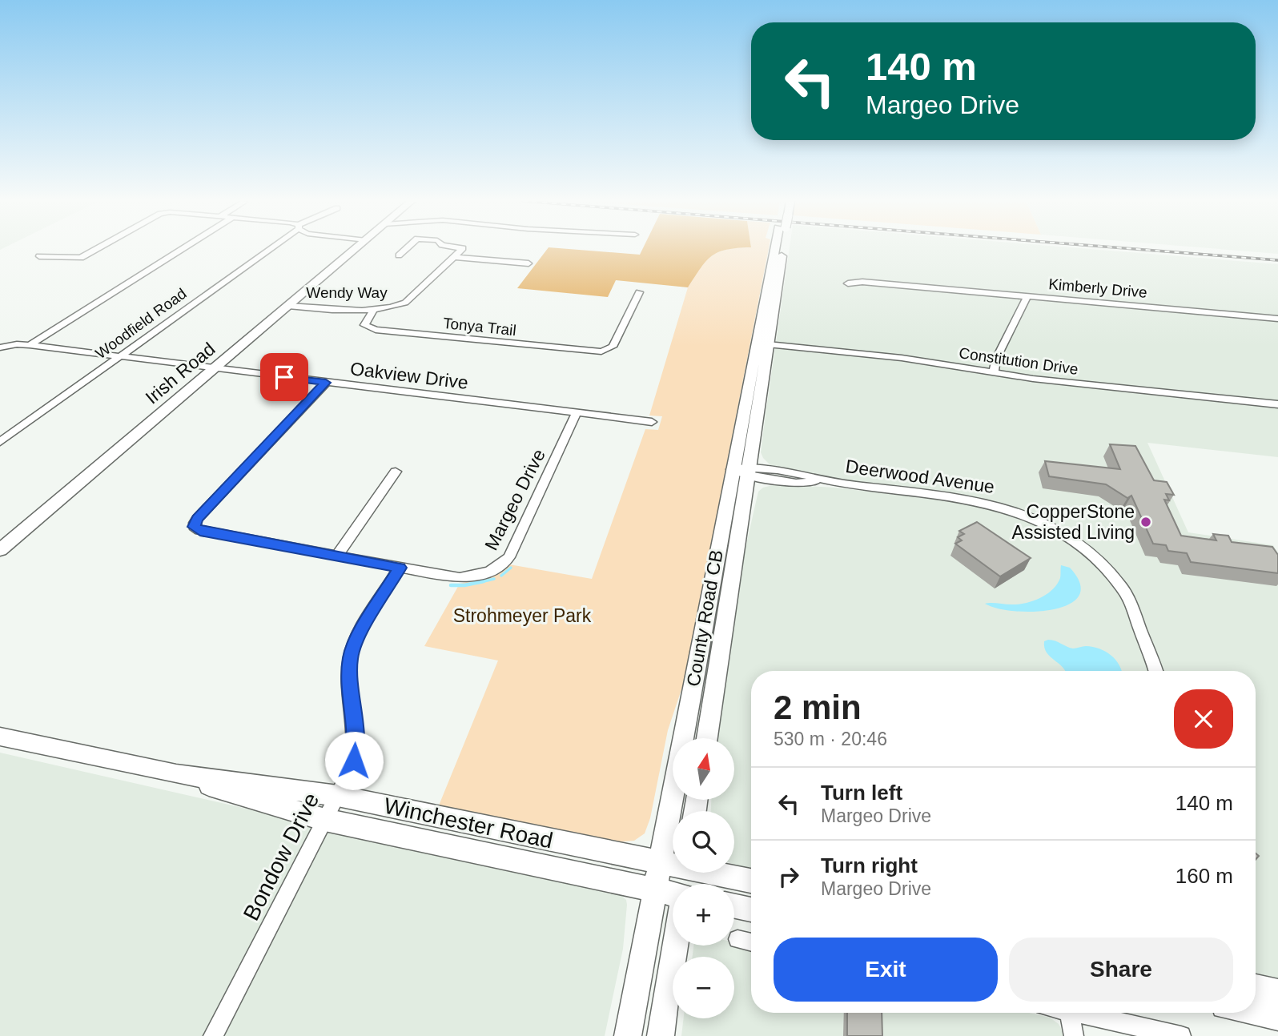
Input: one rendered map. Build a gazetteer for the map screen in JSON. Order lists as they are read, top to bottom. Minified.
{"streets":{"main road":["Irish Road","County Road CB","Winchester Road"],"street":["Kimberly Drive","Wendy Way","Woodfield Road","Tonya Trail","Constitution Drive","Oakview Drive","Deerwood Avenue","Margeo Drive","Bondow Drive"]},"crossings":[["Wendy Way","Tonya Trail"],["Wendy Way","Irish Road"],["Woodfield Road","Oakview Drive"],["Constitution Drive","County Road CB"],["Irish Road","Oakview Drive"],["Oakview Drive","Margeo Drive"],["Deerwood Avenue","County Road CB"],["Margeo Drive","Bondow Drive"],["County Road CB","Winchester Road"],["Winchester Road","Bondow Drive"]],"parks":["Strohmeyer Park"],"places":["CopperStone Assisted Living"],"north":"top","page":{"turn":["140 m","Margeo Drive"],"heading":["2 min","530 m · 20:46"],"map_buttons":["+","−"],"list":[{"name":"Turn left","note":"Margeo Drive","value":"140 m"},{"name":"Turn right","note":"Margeo Drive","value":"160 m"}],"buttons":["Exit","Share"]}}
